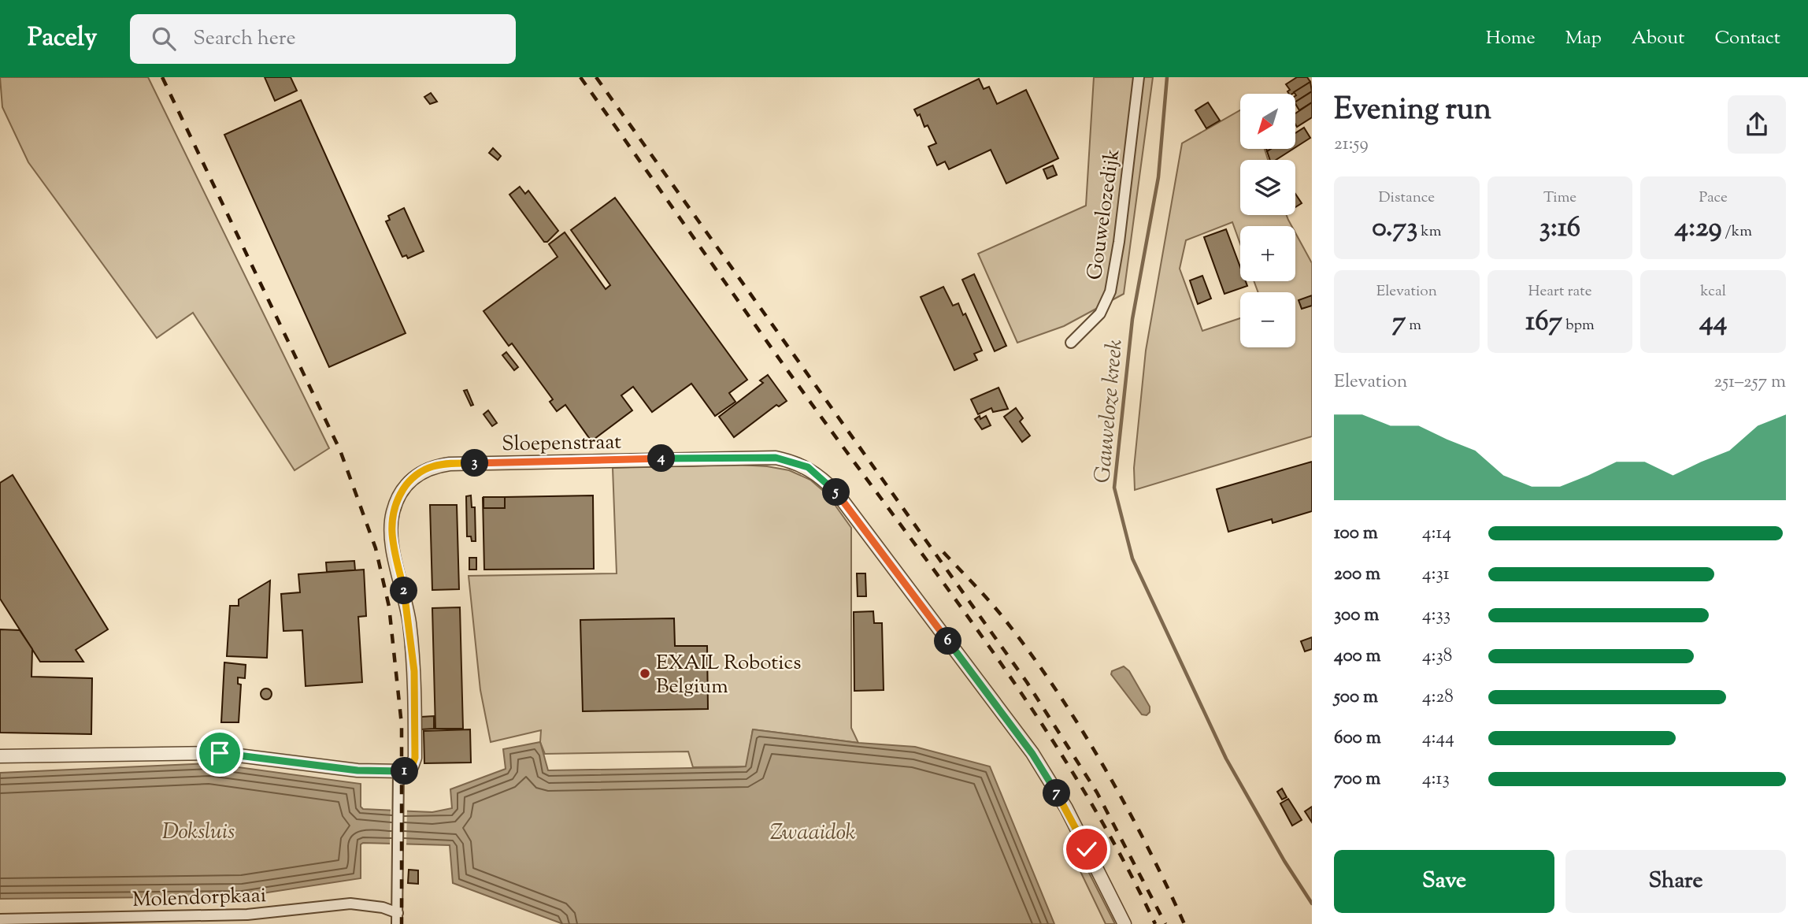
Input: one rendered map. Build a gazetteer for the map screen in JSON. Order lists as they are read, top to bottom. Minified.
{"streets":{"street":["Gouwelozedijk","Sloepenstraat","Molendorpkaai"]},"water":["Gauweloze kreek","Doksluis","Zwaaidok"],"places":["EXAIL Robotics Belgium"],"north":"bottom left","page":{"header":"Pacely","search":"Search here","nav":["Home","Map","About","Contact"],"heading":["Evening run","21:59"],"map_buttons":["+","−"],"stats":[["Distance","0.73 km"],["Time","3:16"],["Pace","4:29 /km"],["Elevation","7 m"],["Heart rate","167 bpm"],["kcal","44"]],"chart":["Elevation","251–257 m"],"pins":["4","3","5","2","6","1","7"],"list":[{"name":"100 m","note":"4:14"},{"name":"200 m","note":"4:31"},{"name":"300 m","note":"4:33"},{"name":"400 m","note":"4:38"},{"name":"500 m","note":"4:28"},{"name":"600 m","note":"4:44"},{"name":"700 m","note":"4:13"}],"buttons":["Save","Share"]}}
